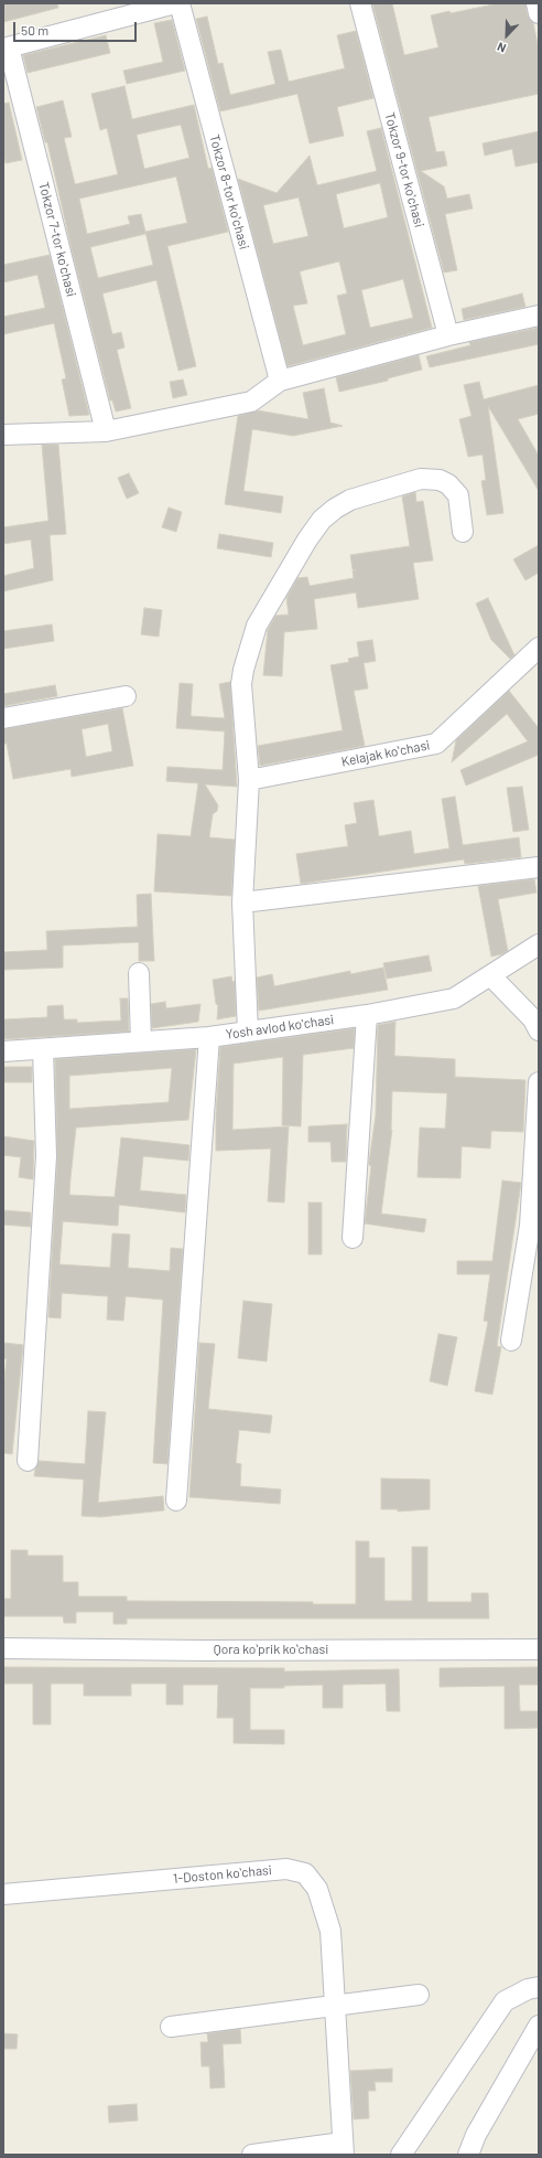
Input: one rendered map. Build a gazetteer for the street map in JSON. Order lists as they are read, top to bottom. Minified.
{"streets":{"street":["Tokzor 9-tor koʻchasi","Tokzor 8-tor koʻchasi","Tokzor 7-tor koʻchasi","Kelajak koʻchasi","Yosh avlod koʻchasi","Qora koʻprik koʻchasi","1-Doston koʻchasi"]},"scale_bar":"50 m","north":"bottom left"}
